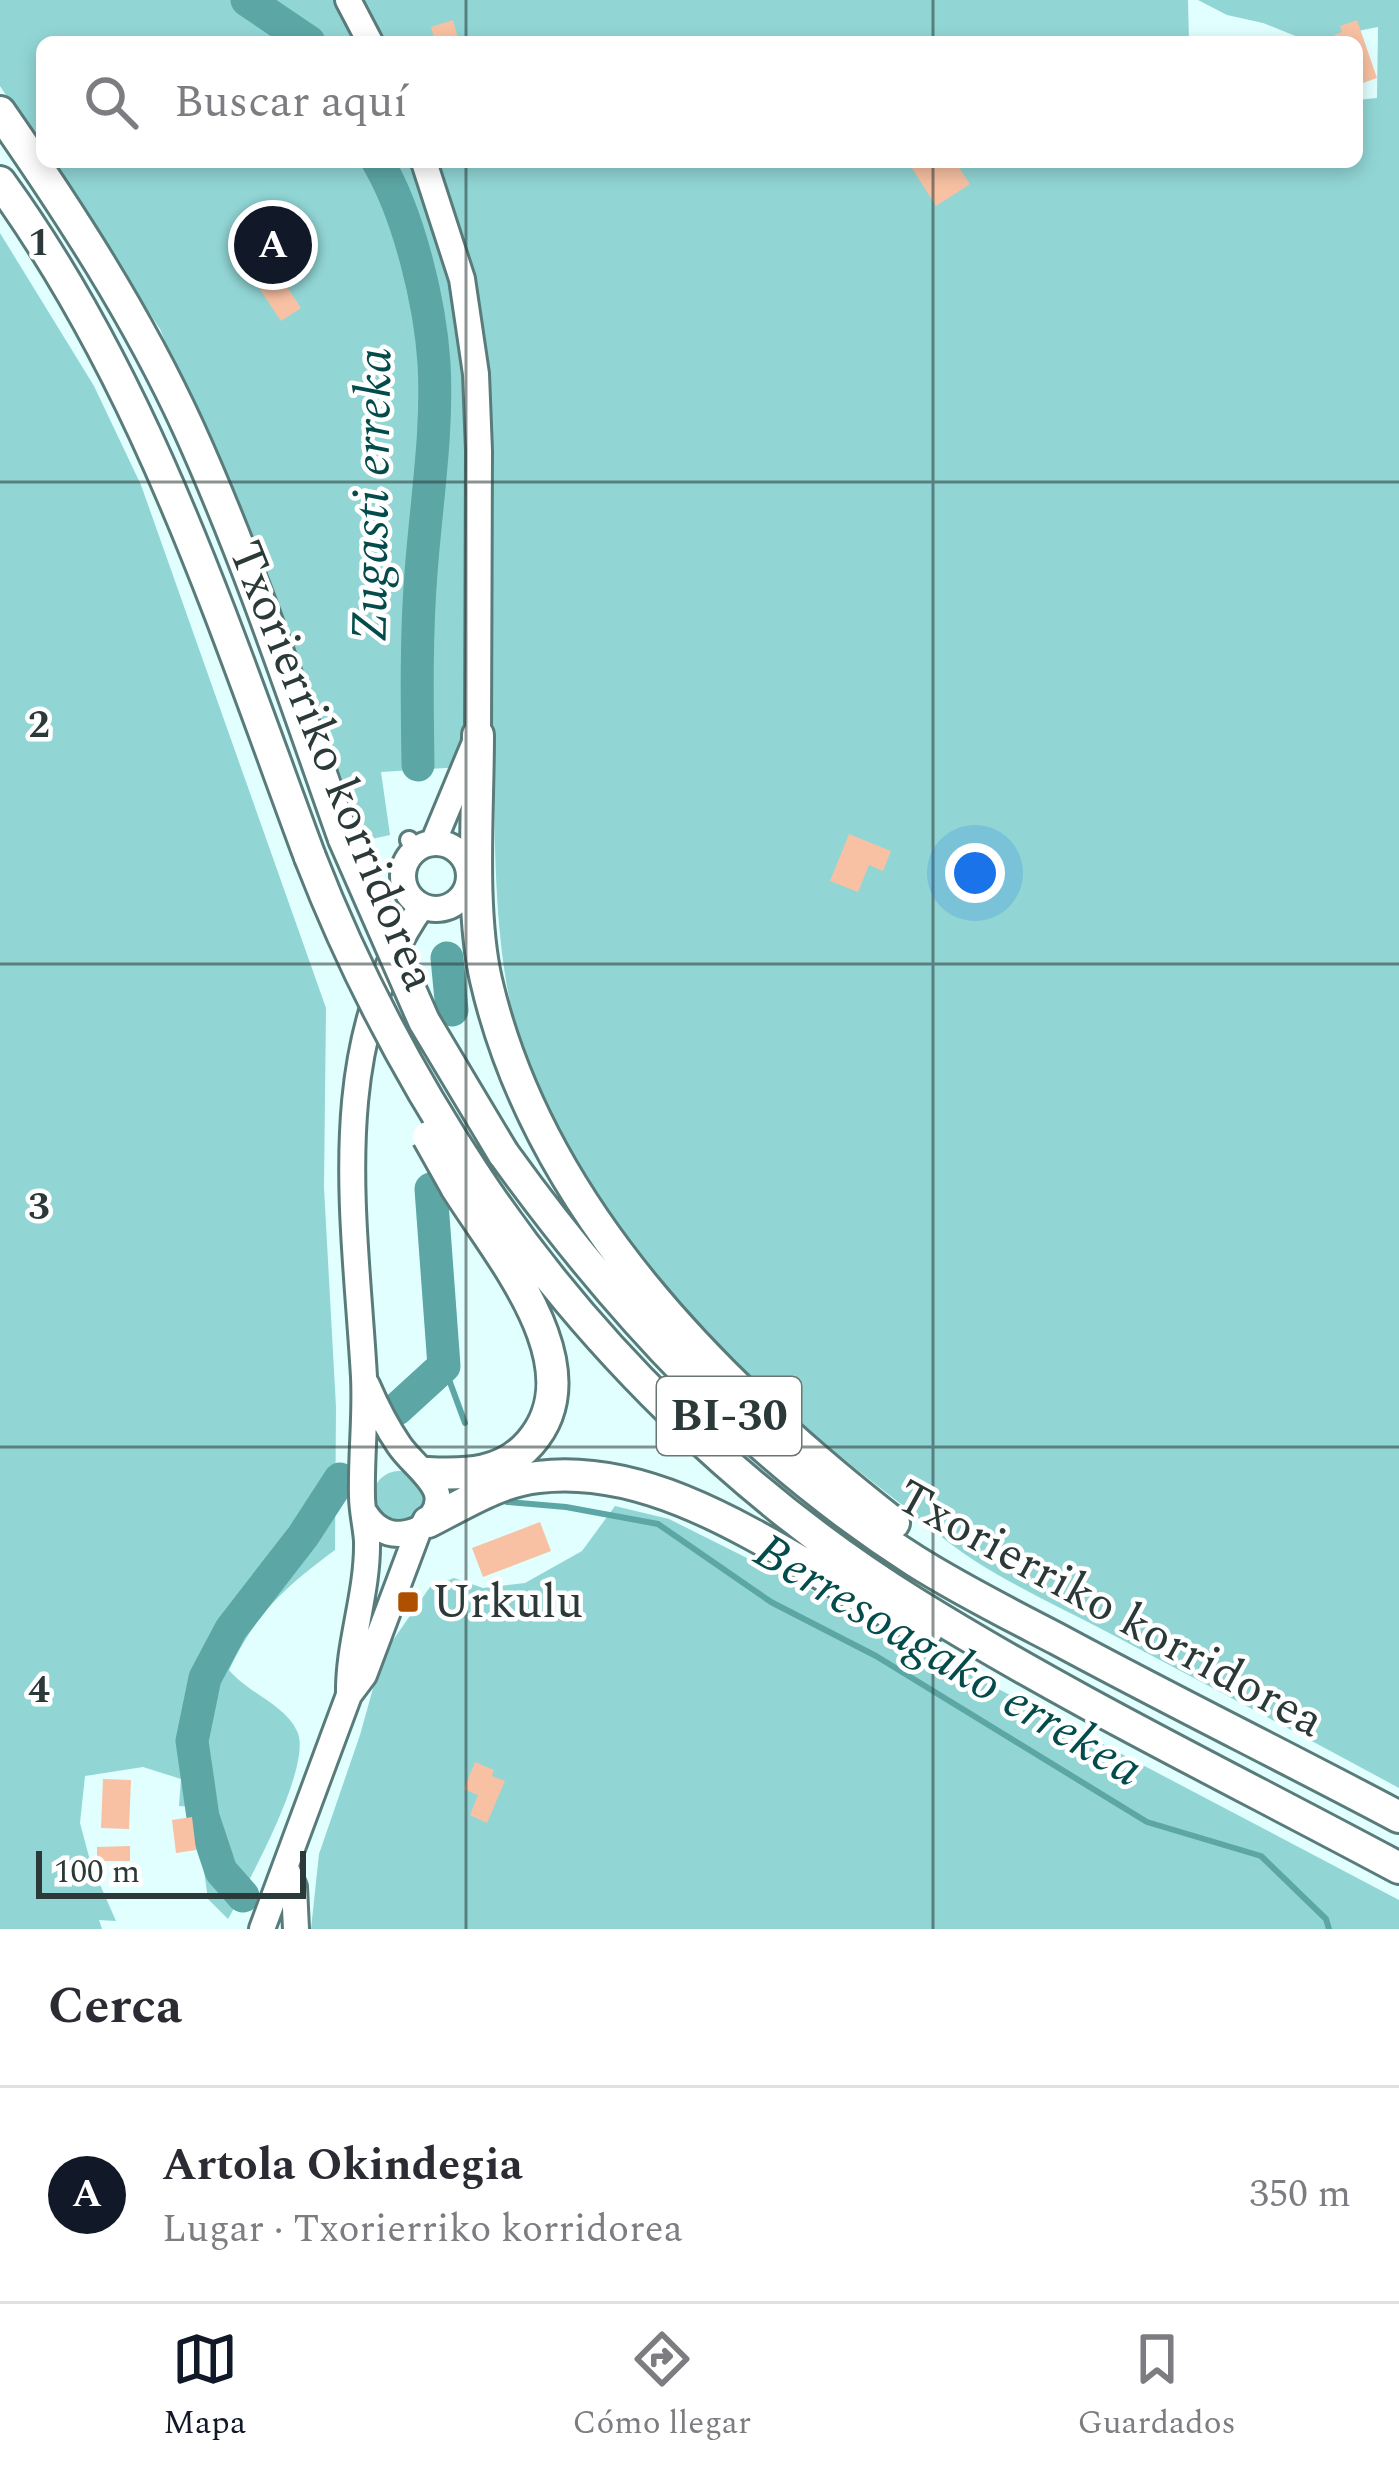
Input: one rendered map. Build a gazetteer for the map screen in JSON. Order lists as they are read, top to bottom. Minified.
{"streets":{"highway":["Txorierriko korridorea","BI-30"]},"water":["Zugasti erreka","Berresoagako errekea"],"places":{"transit":["Urkulu"]},"scale_bar":"100 m","page":{"search":"Buscar aquí","pins":"A","scale":"100 m","heading":"Cerca","list":[{"mark":"A","name":"Artola Okindegia","note":"Lugar · Txorierriko korridorea","value":"350 m"}],"nav":["Mapa","Cómo llegar","Guardados"]},"grid":{"rows":["1","2","3","4"]}}
